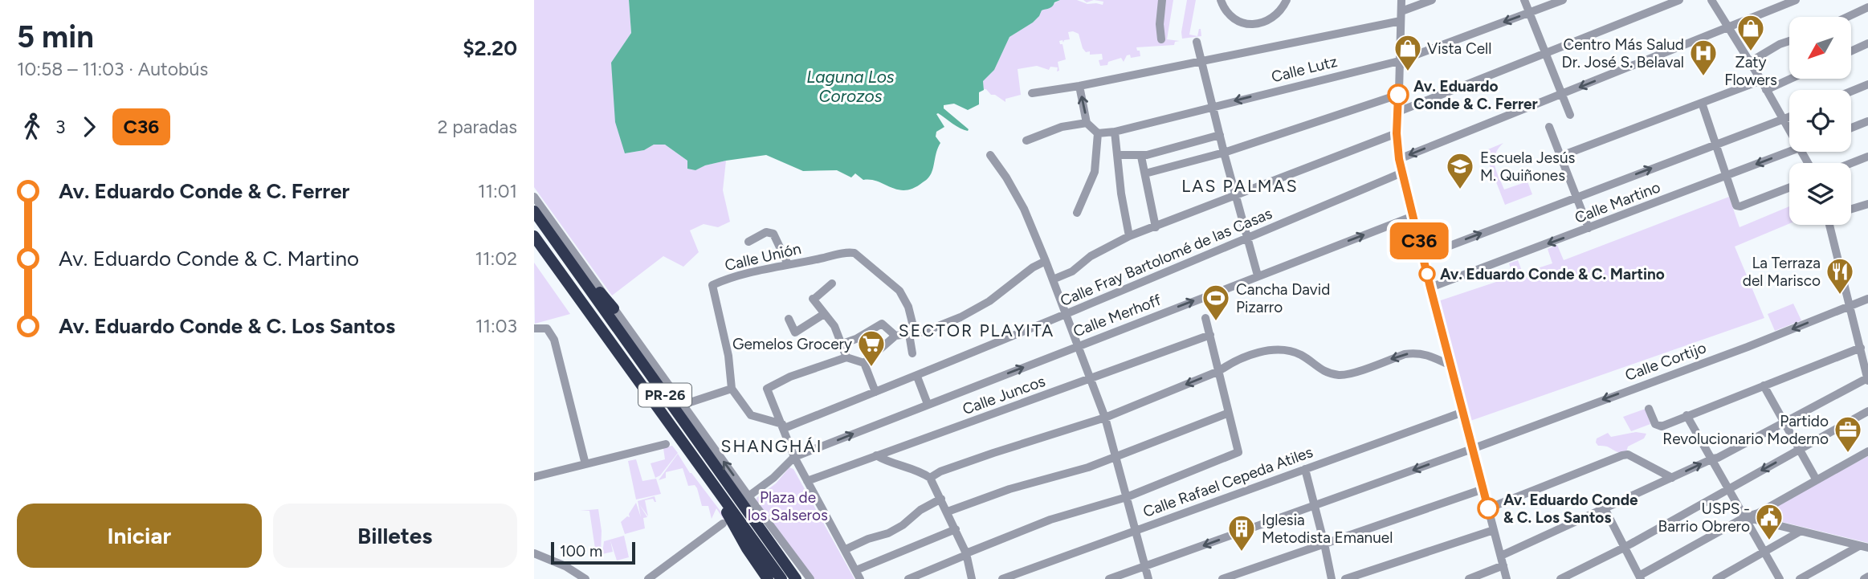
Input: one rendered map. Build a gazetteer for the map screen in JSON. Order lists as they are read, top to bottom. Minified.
{"streets":{"highway":["PR-26"],"street":["Calle Lutz","Calle Martino","Calle Unión","Calle Fray Bartolomé de las Casas","Calle Merhoff","Calle Cortijo","Calle Juncos","Calle Rafael Cepeda Atiles"]},"districts":["LAS PALMAS","SECTOR PLAYITA","SHANGHÁI"],"water":["Laguna Los Corozos"],"parks":["Plaza de los Salseros"],"places":{"shop":["Zaty Flowers","Vista Cell"],"hospital":["Centro Más Salud Dr. José S. Belaval"],"other":["Av. Eduardo Conde & C. Ferrer","Av. Eduardo Conde & C. Martino","Av. Eduardo Conde & C. Los Santos"],"school or university":["Escuela Jesús M. Quiñones"],"restaurant":["La Terraza del Marisco"],"sports":["Cancha David Pizarro"],"supermarket":["Gemelos Grocery"],"office":["Partido Revolucionario Moderno"],"public building":["USPS - Barrio Obrero"],"building":["Iglesia Metodista Emanuel"]},"lines":["bus line C36"],"scale_bar":"100 m","north":"bottom left","page":{"heading":["5 min","10:58 – 11:03 · Autobús","$2.20"],"on_map":"C36","legs":["3","C36","2 paradas"],"list":[{"name":"Av. Eduardo Conde & C. Ferrer","value":"11:01"},{"name":"Av. Eduardo Conde & C. Martino","value":"11:02"},{"name":"Av. Eduardo Conde & C. Los Santos","value":"11:03"}],"buttons":["Iniciar","Billetes"],"scale":"100 m"}}
